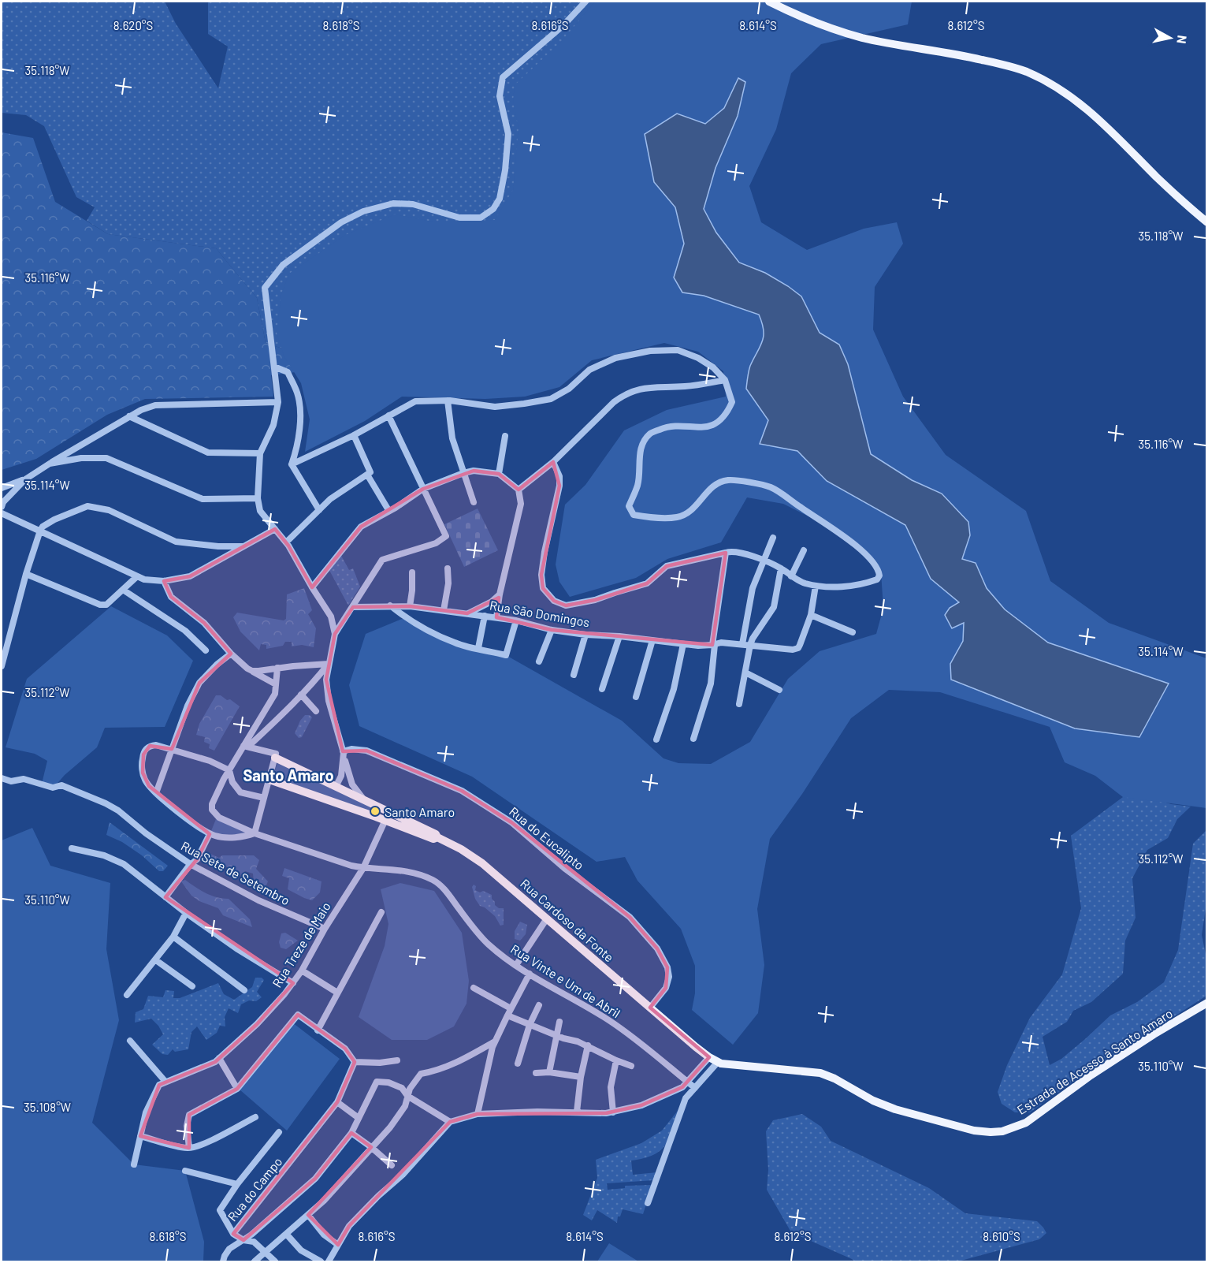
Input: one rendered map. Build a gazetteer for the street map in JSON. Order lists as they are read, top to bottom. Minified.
{"streets":{"main road":["Rua Cardoso da Fonte","Estrada de Acesso à Santo Amaro"],"street":["Rua São Domingos","Rua do Eucalipto","Rua Sete de Setembro","Rua Treze de Maio","Rua Vinte e Um de Abril","Rua do Campo"]},"crossings":[["Rua do Eucalipto","Rua Cardoso da Fonte"],["Rua Sete de Setembro","Rua Treze de Maio"],["Rua Cardoso da Fonte","Rua Treze de Maio"],["Rua Cardoso da Fonte","Estrada de Acesso à Santo Amaro"],["Rua Treze de Maio","Rua Vinte e Um de Abril"]],"districts":["Santo Amaro"],"places":["Santo Amaro"],"north":"right","coordinates":["8.620°S","8.618°S","8.616°S","8.614°S","8.612°S","35.118°W","35.116°W","35.114°W","35.112°W","35.110°W","35.108°W","8.610°S"]}
